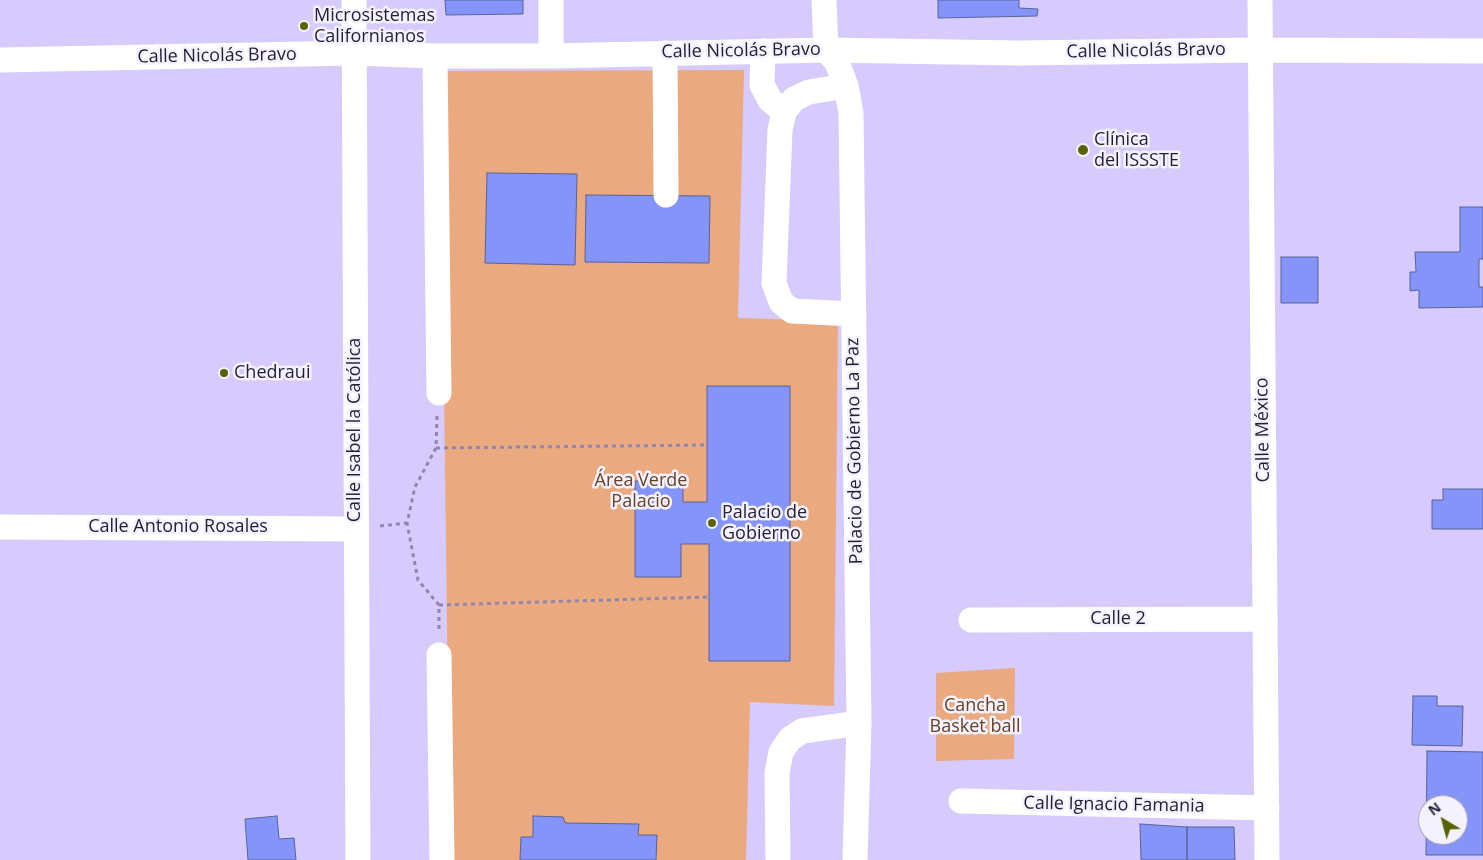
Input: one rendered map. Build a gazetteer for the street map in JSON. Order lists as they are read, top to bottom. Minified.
{"streets":{"street":["Calle Nicolás Bravo","Calle Isabel la Católica","Calle México","Palacio de Gobierno La Paz","Calle Antonio Rosales","Calle 2","Calle Ignacio Famania"]},"crossings":[["Calle Nicolás Bravo","Calle Isabel la Católica"],["Calle Nicolás Bravo","Calle México"],["Calle Nicolás Bravo","Palacio de Gobierno La Paz"],["Calle Isabel la Católica","Calle Antonio Rosales"],["Calle México","Calle 2"],["Calle México","Calle Ignacio Famania"]],"parks":["Área Verde Palacio","Cancha Basket ball"],"places":["Microsistemas Californianos","Clínica del ISSSTE","Chedraui","Palacio de Gobierno"],"north":"top left"}
